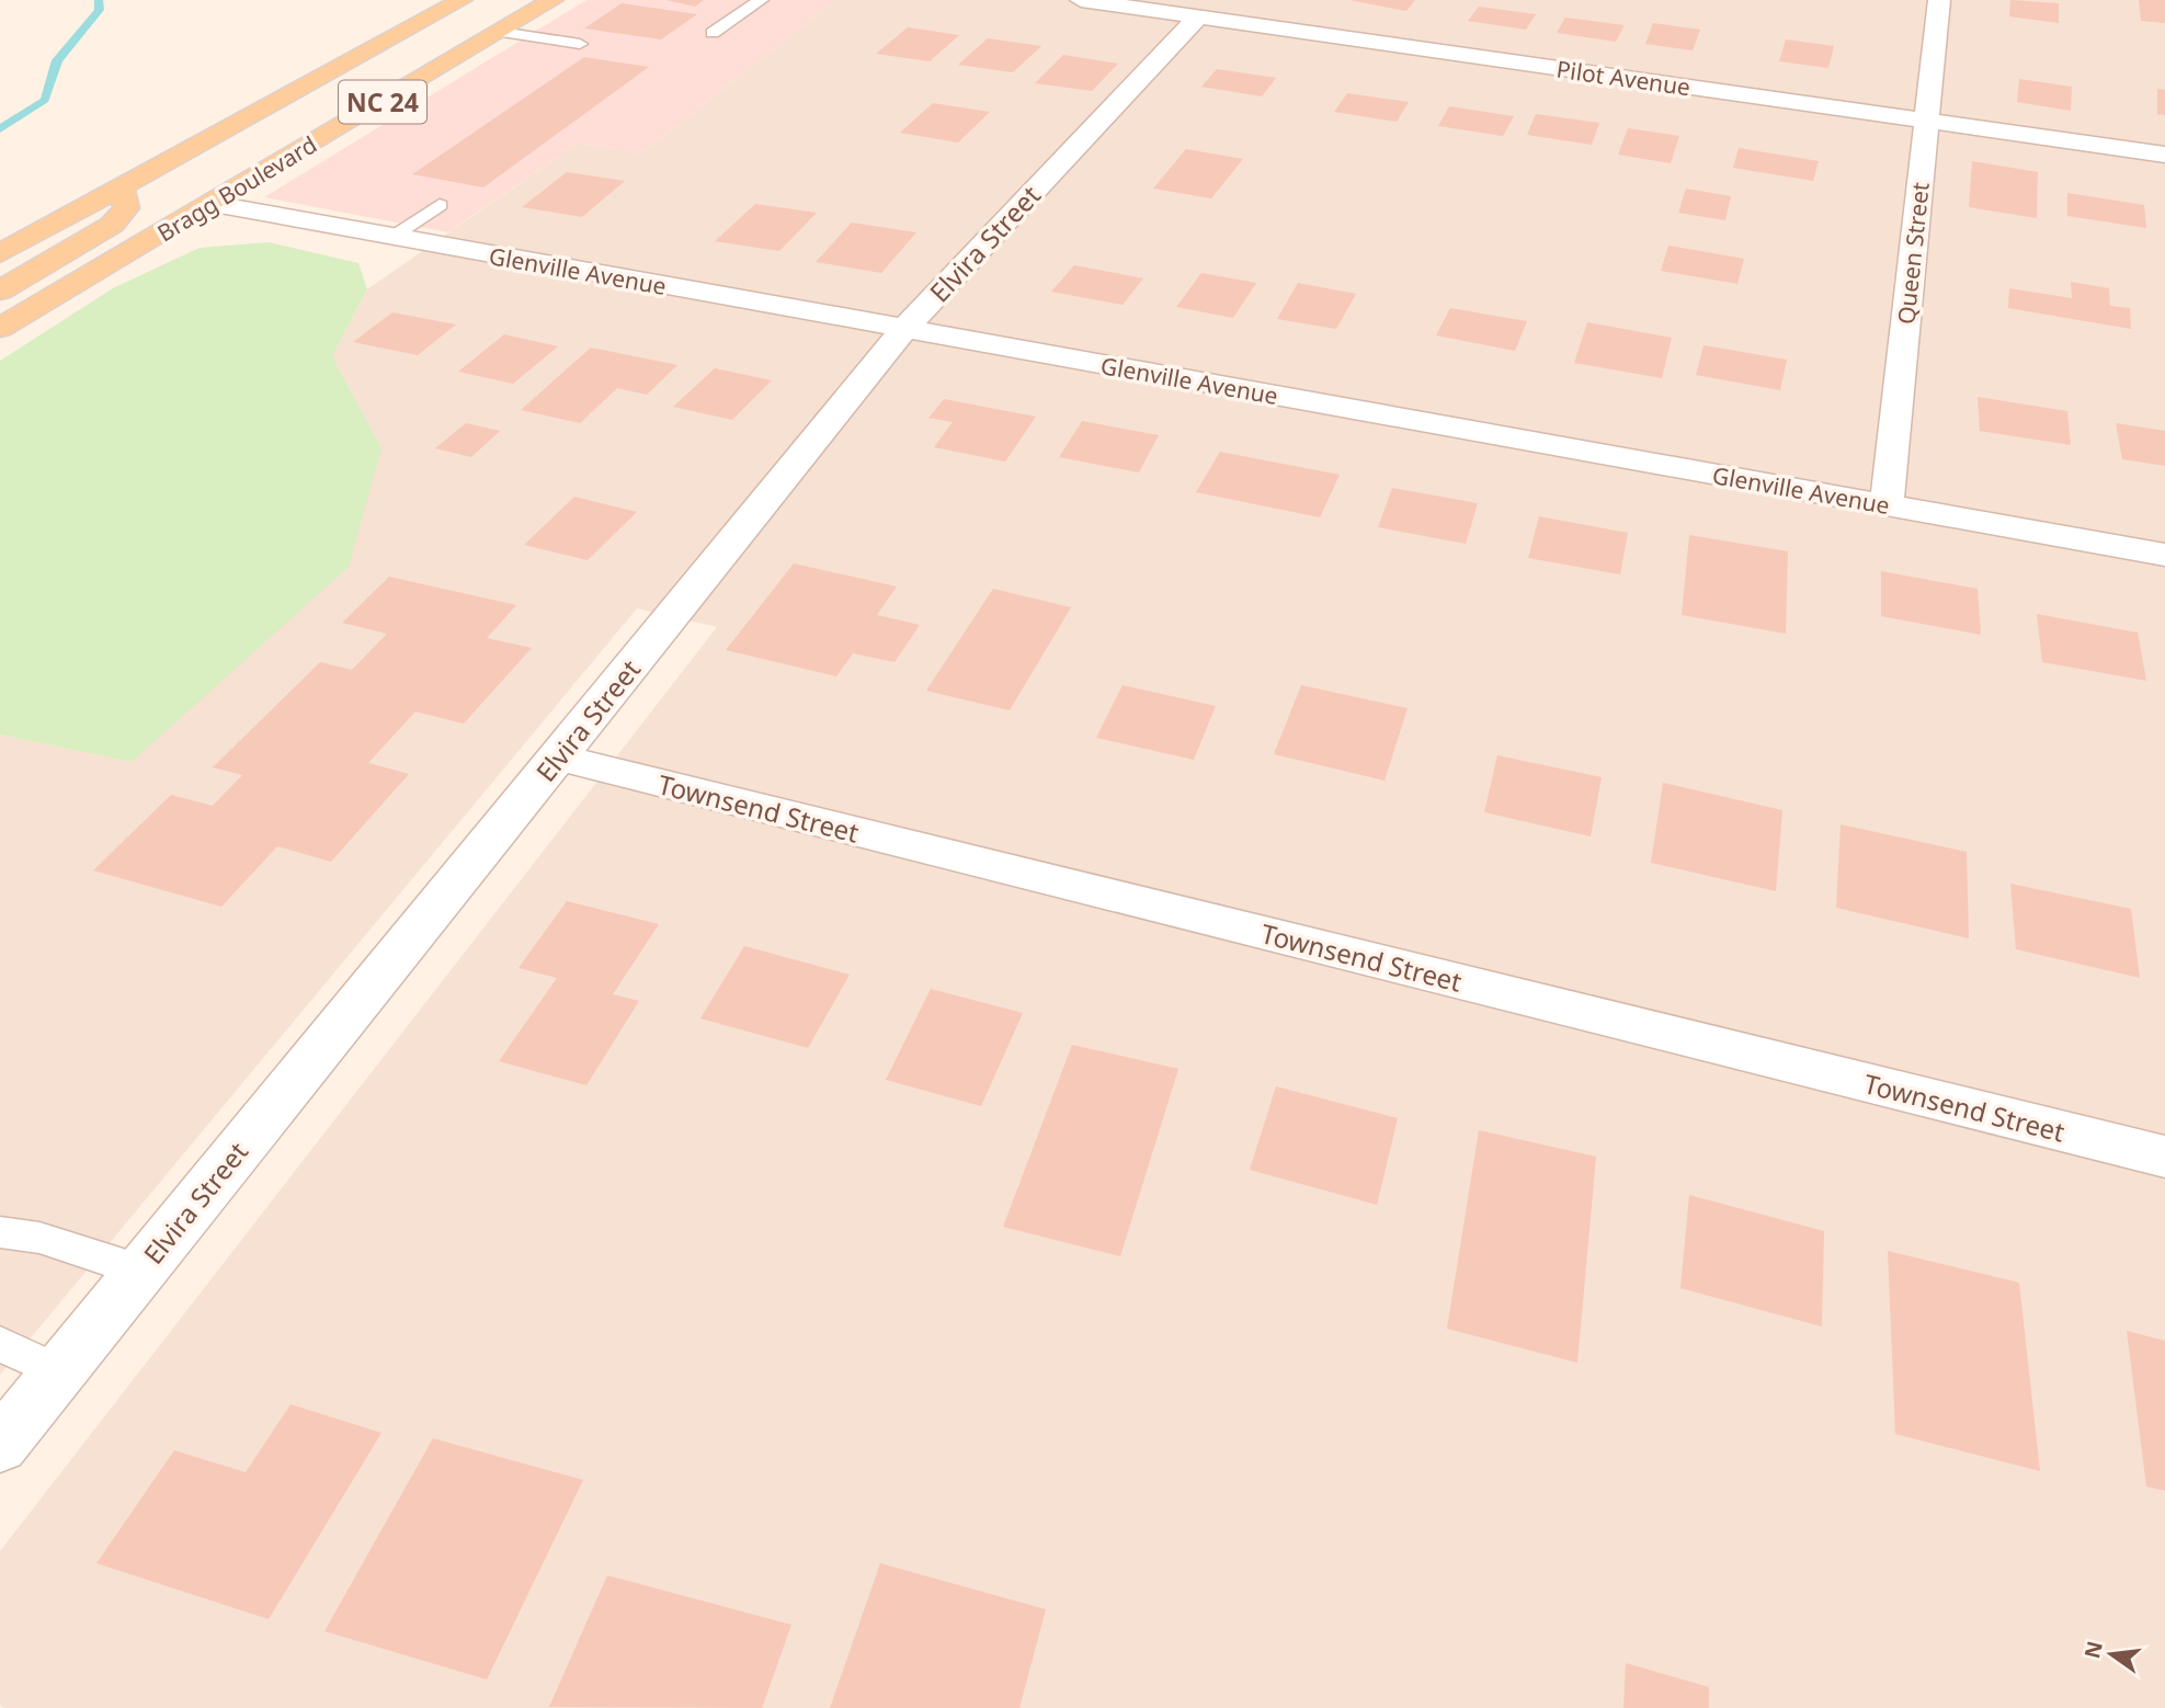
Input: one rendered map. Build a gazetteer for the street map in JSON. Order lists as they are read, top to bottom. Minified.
{"streets":{"main road":["NC 24","Bragg Boulevard"],"street":["Pilot Avenue","Elvira Street","Queen Street","Glenville Avenue","Townsend Street"]},"crossings":[["Pilot Avenue","Elvira Street"],["Pilot Avenue","Queen Street"],["Bragg Boulevard","Glenville Avenue"],["Elvira Street","Glenville Avenue"],["Elvira Street","Townsend Street"],["Queen Street","Glenville Avenue"]],"north":"left"}
